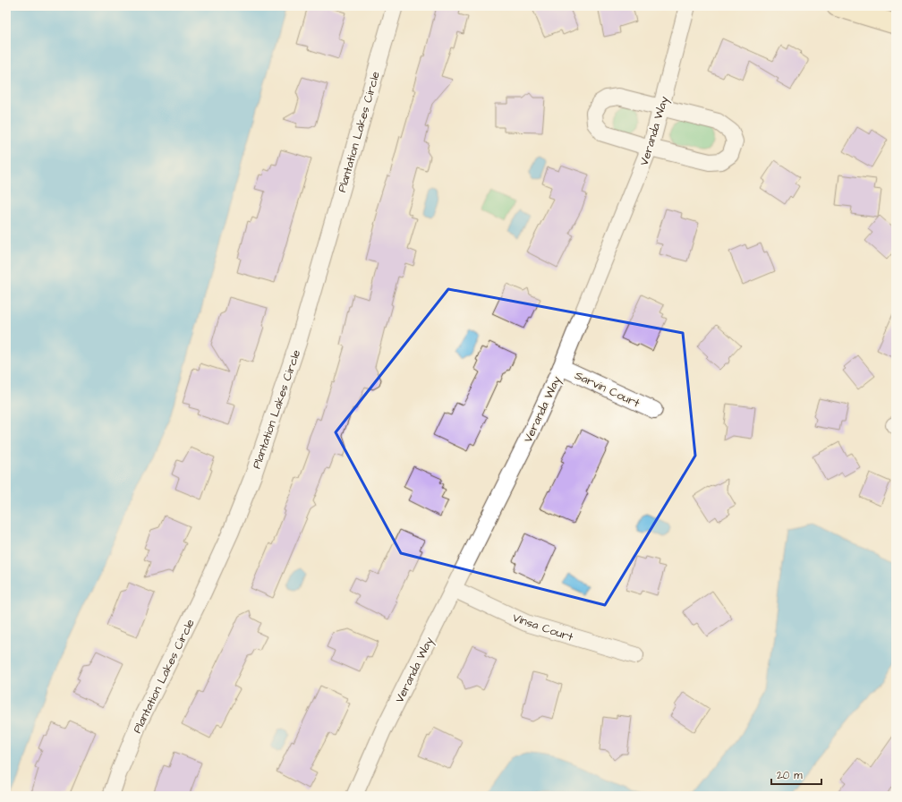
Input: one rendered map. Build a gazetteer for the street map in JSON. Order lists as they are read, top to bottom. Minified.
{"streets":{"street":["Veranda Way","Plantation Lakes Circle","Sarvin Court","Vinsa Court"]},"crossings":[["Veranda Way","Sarvin Court"],["Veranda Way","Vinsa Court"]],"scale_bar":"20 m"}
